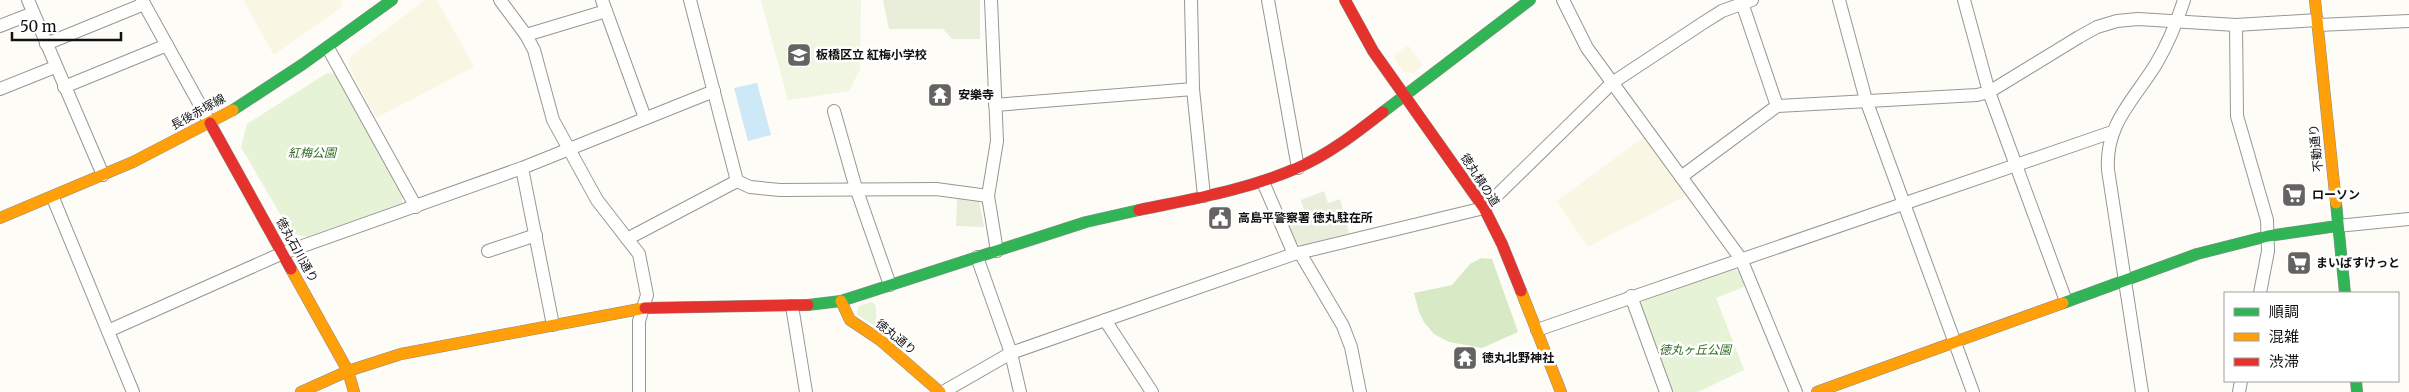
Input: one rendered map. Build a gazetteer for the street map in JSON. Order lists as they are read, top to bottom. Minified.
{"streets":{"street":["長後赤塚線","不動通り","徳丸槙の道","徳丸石川通り","徳丸通り"]},"crossings":[["長後赤塚線","徳丸石川通り"]],"parks":["紅梅公園","徳丸ヶ丘公園"],"places":{"school or university":["板橋区立 紅梅小学校"],"temple":["安樂寺","徳丸北野神社"],"supermarket":["ローソン","まいばすけっと"],"public building":["高島平警察署 徳丸駐在所"]},"legend":["順調","混雑","渋滞"],"scale_bar":"50 m"}
